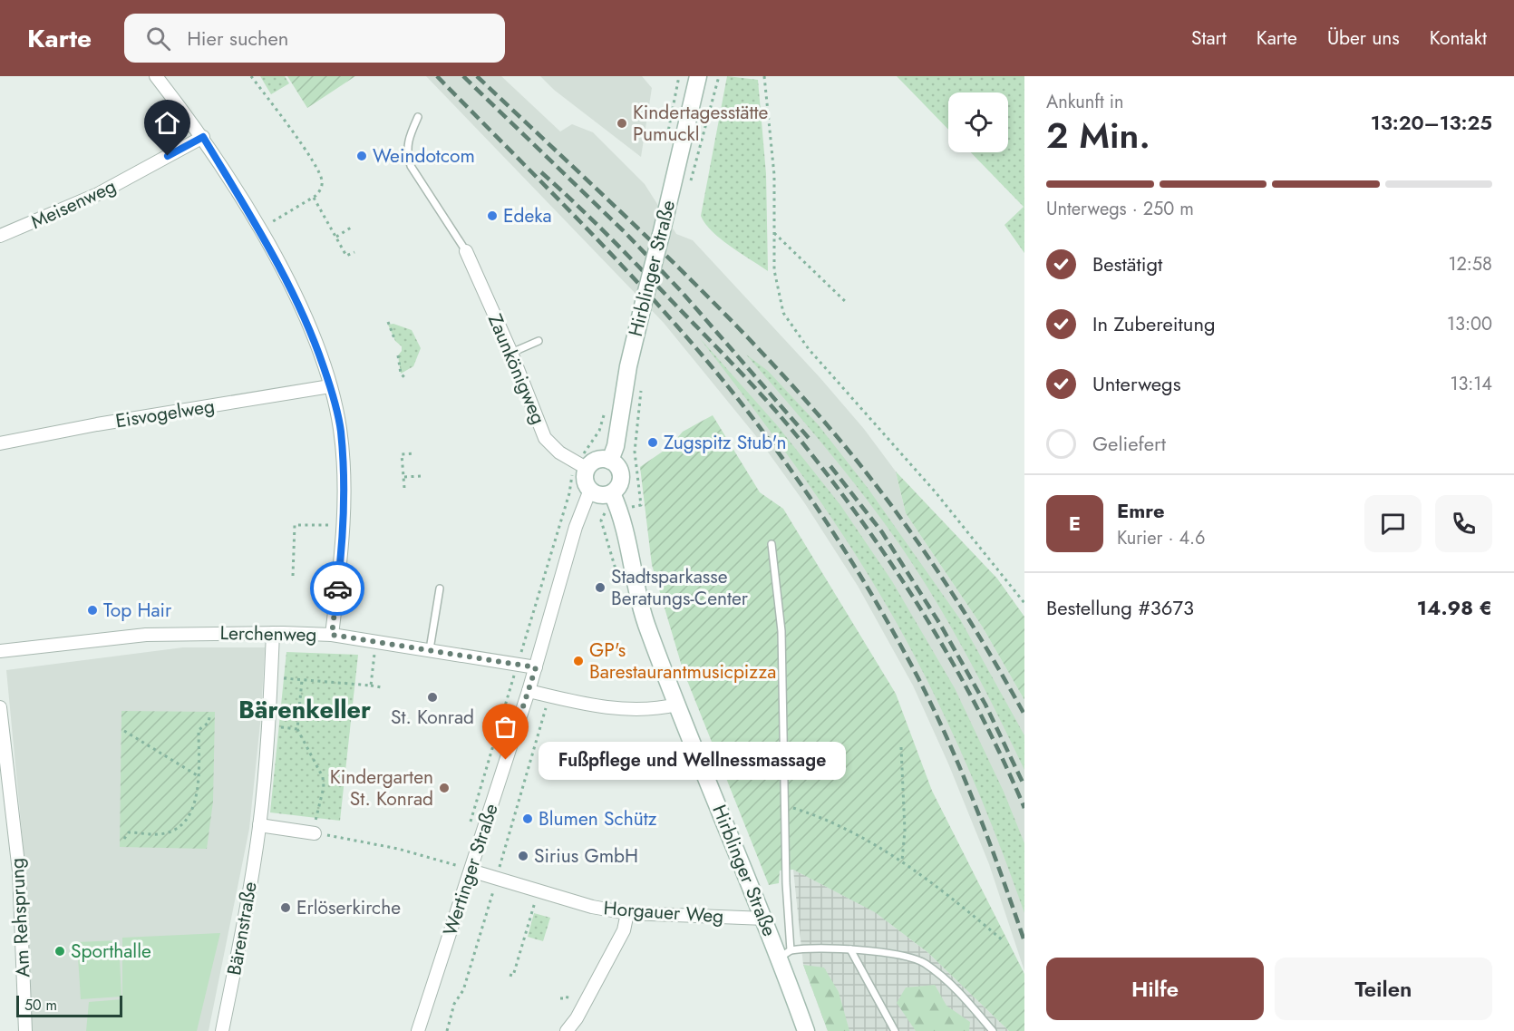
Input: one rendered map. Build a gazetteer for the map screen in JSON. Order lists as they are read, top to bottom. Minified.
{"streets":{"street":["Meisenweg","Hirblinger Straße","Zaunkönigweg","Eisvogelweg","Lerchenweg","Wertinger Straße","Horgauer Weg","Am Rehsprung","Bärenstraße"]},"crossings":[["Hirblinger Straße","Zaunkönigweg"],["Hirblinger Straße","Wertinger Straße"],["Hirblinger Straße","Horgauer Weg"],["Zaunkönigweg","Wertinger Straße"],["Lerchenweg","Wertinger Straße"],["Lerchenweg","Bärenstraße"],["Wertinger Straße","Horgauer Weg"]],"districts":["Bärenkeller"],"places":["Kindertagesstätte Pumuckl","Weindotcom","Edeka","Zugspitz Stub'n","Stadtsparkasse Beratungs-Center","Top Hair","GP's Barestaurantmusicpizza","St. Konrad","Fußpflege und Wellnessmassage","Kindergarten St. Konrad","Blumen Schütz","Sirius GmbH","Erlöserkirche","Sporthalle"],"scale_bar":"50 m","page":{"header":"Karte","search":"Hier suchen","nav":["Start","Karte","Über uns","Kontakt"],"heading":["2 Min.","Ankunft in","13:20–13:25"],"panel":["Emre","Kurier · 4.6","Bestellung #3673","14.98 €"],"bar":"Unterwegs · 250 m","list":[["Bestätigt","12:58"],["In Zubereitung","13:00"],["Unterwegs","13:14"],"Geliefert"],"round":"E","bubble":"Fußpflege und Wellnessmassage","buttons":["Hilfe","Teilen"],"scale":"50 m"}}
